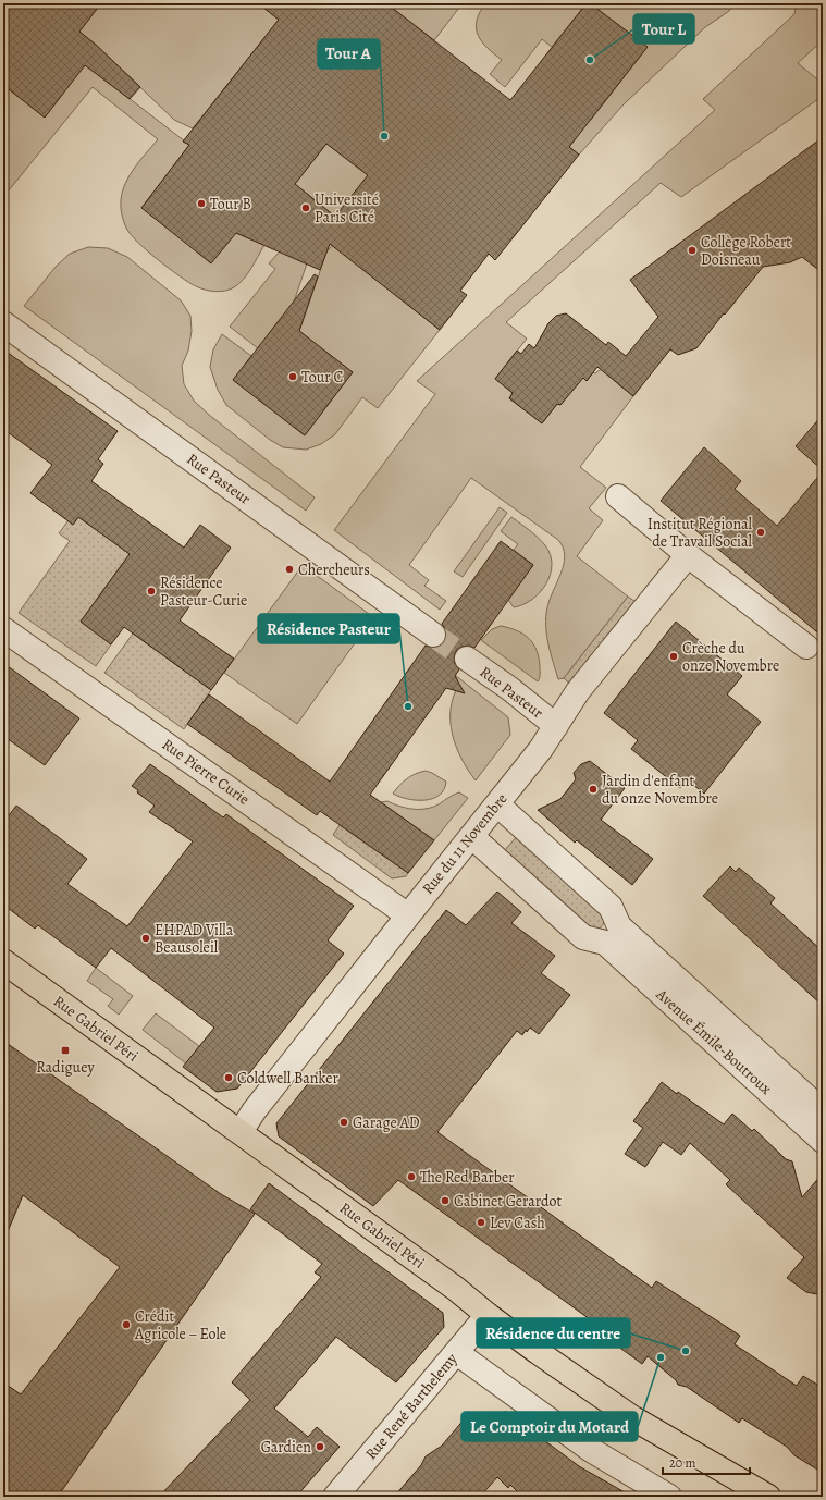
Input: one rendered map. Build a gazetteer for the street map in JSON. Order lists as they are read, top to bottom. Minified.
{"streets":{"main road":["Rue Gabriel Péri"],"street":["Rue Pasteur","Rue Pierre Curie","Rue du 11 Novembre","Avenue Émile-Boutroux","Rue René Barthelemy"]},"crossings":[["Rue Pasteur","Rue du 11 Novembre"],["Rue Pierre Curie","Rue du 11 Novembre"],["Rue du 11 Novembre","Rue Gabriel Péri"],["Rue du 11 Novembre","Avenue Émile-Boutroux"],["Rue Gabriel Péri","Rue René Barthelemy"]],"places":{"other":["Tour L","Tour A","Tour B","Université Paris Cité","Collège Robert Doisneau","Tour C","Institut Régional de Travail Social","Chercheurs","Résidence Pasteur-Curie","Crèche du onze Novembre","Résidence Pasteur","Jardin d'enfant du onze Novembre","EHPAD Villa Beausoleil","Coldwell Banker","Garage AD","The Red Barber","Cabinet Gerardot","Lev Cash","Crédit Agricole − Eole","Résidence du centre","Le Comptoir du Motard","Gardien"],"transit":["Radiguey"]},"scale_bar":"20 m"}
